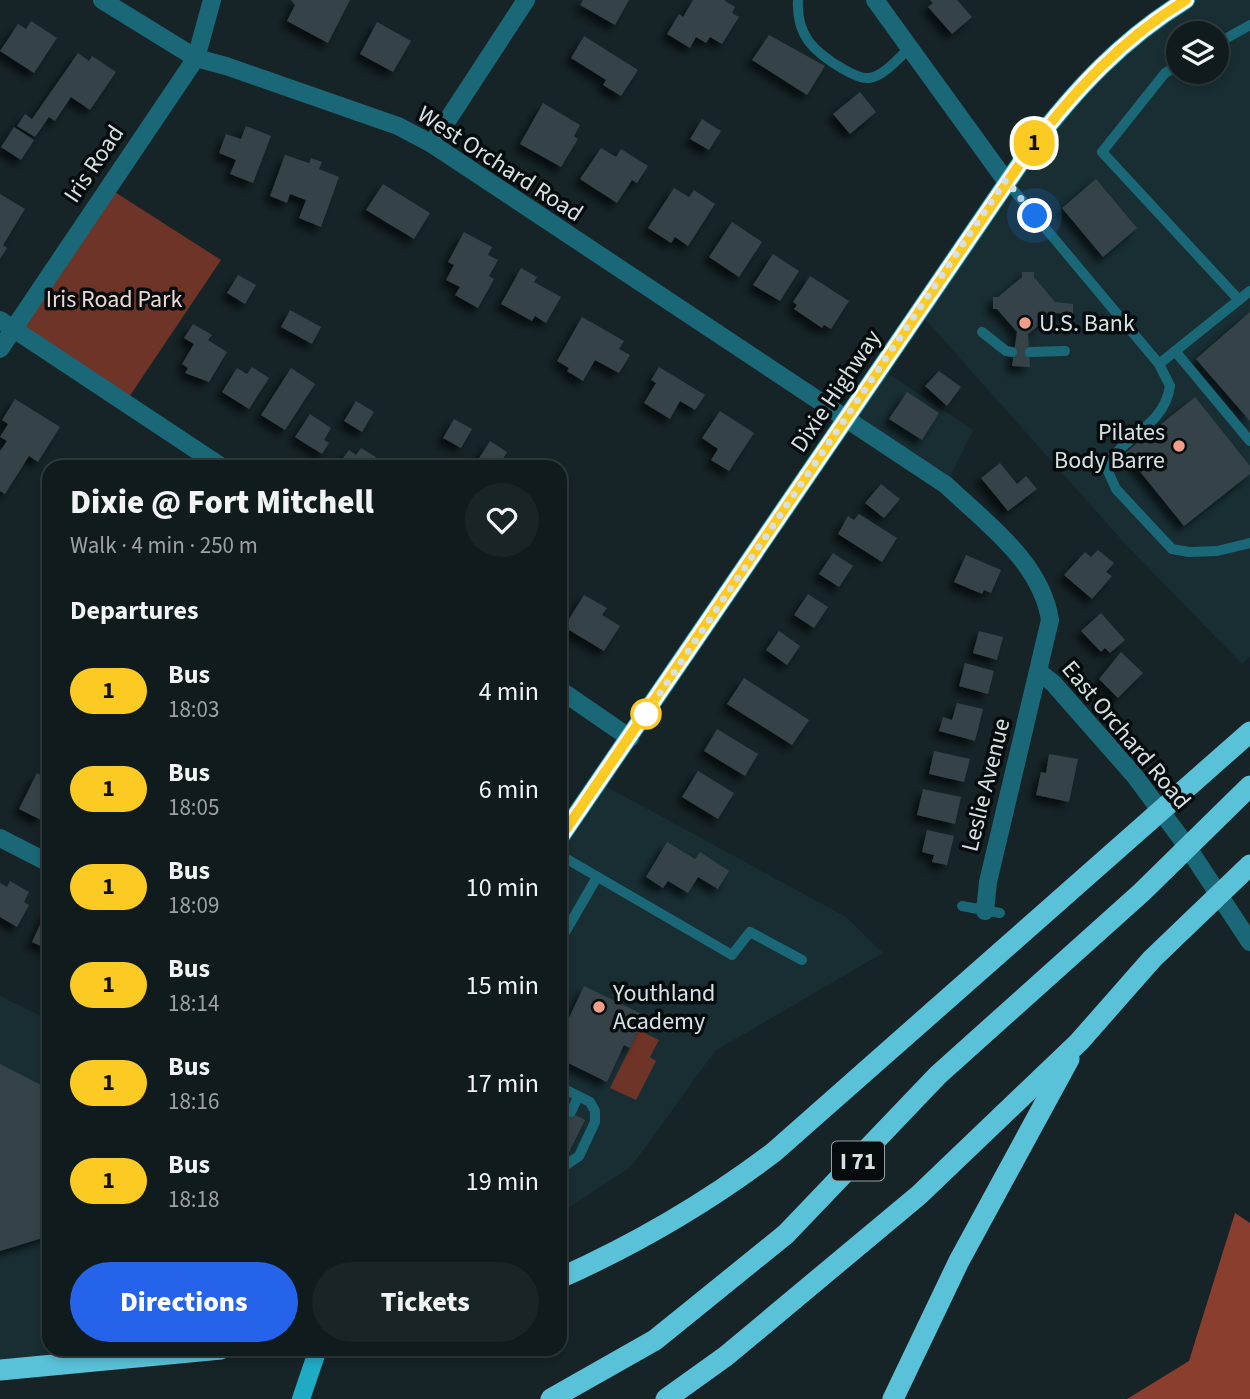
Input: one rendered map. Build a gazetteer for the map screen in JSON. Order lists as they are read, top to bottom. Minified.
{"streets":{"highway":["I 71"],"main road":["Dixie Highway"],"street":["Iris Road","West Orchard Road","East Orchard Road","Leslie Avenue"]},"crossings":[["Iris Road","West Orchard Road"],["West Orchard Road","Dixie Highway"],["West Orchard Road","East Orchard Road"],["Dixie Highway","East Orchard Road"],["East Orchard Road","Leslie Avenue"]],"parks":["Iris Road Park"],"places":["U.S. Bank","Pilates Body Barre","Youthland Academy"],"lines":["bus line 1"],"page":{"on_map":"1","heading":[["Dixie @ Fort Mitchell","Walk · 4 min · 250 m"],"Departures"],"list":[{"mark":"1","name":"Bus","note":"18:03","value":"4 min"},{"mark":"1","name":"Bus","note":"18:05","value":"6 min"},{"mark":"1","name":"Bus","note":"18:09","value":"10 min"},{"mark":"1","name":"Bus","note":"18:14","value":"15 min"},{"mark":"1","name":"Bus","note":"18:16","value":"17 min"},{"mark":"1","name":"Bus","note":"18:18","value":"19 min"}],"buttons":["Directions","Tickets"]}}
